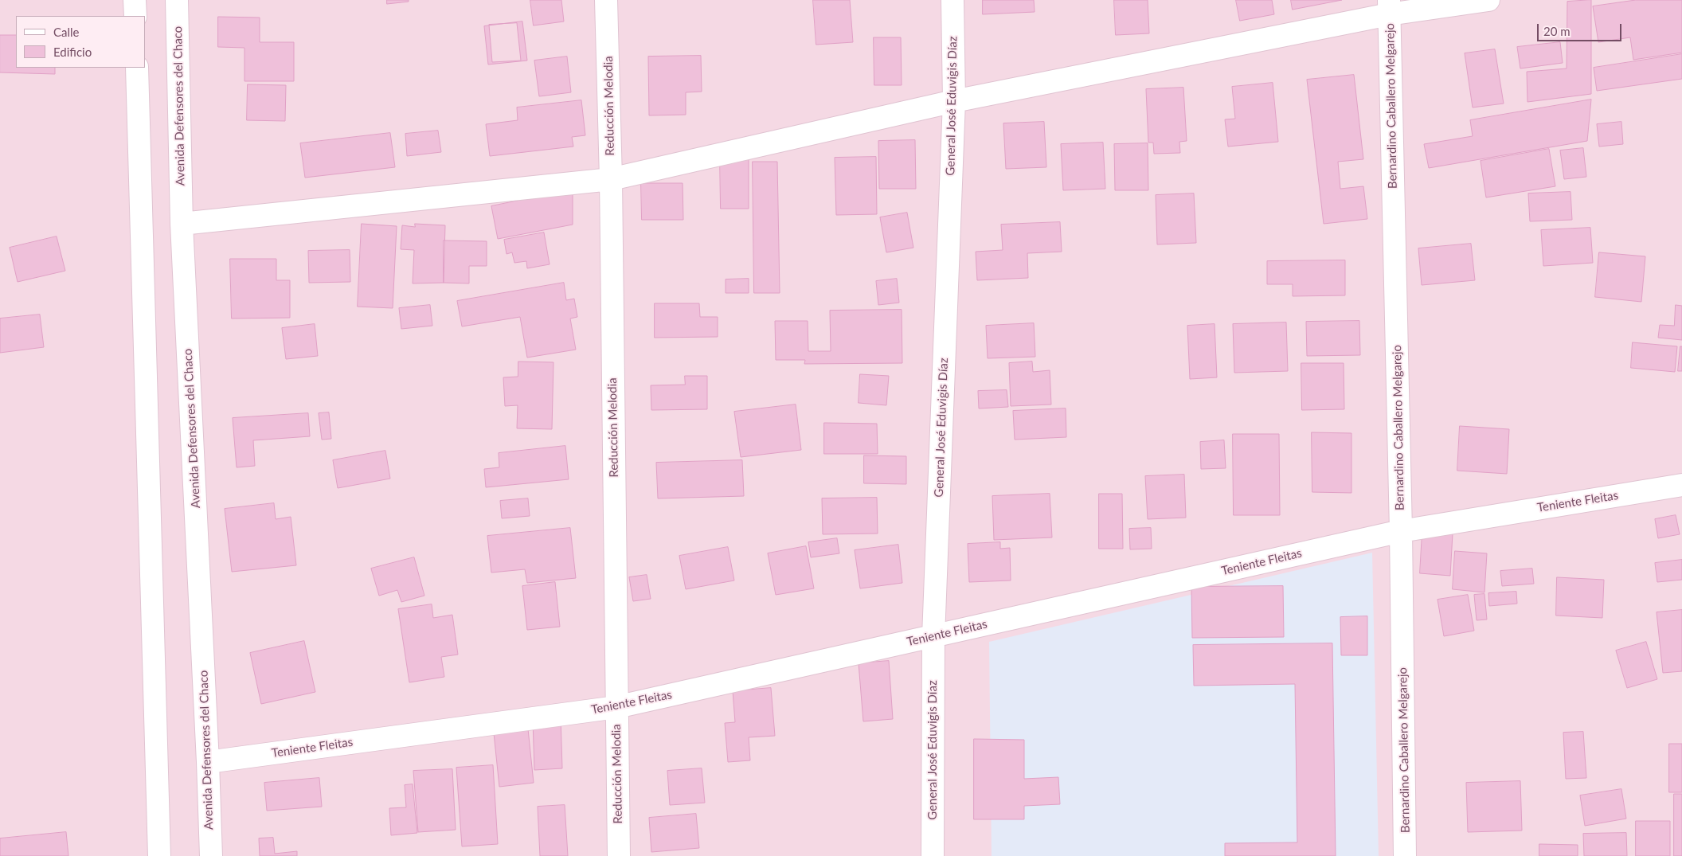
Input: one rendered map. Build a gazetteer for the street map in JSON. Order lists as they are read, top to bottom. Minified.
{"streets":{"street":["Avenida Defensores del Chaco","Reducción Melodia","General José Eduvigis Díaz","Bernardino Caballero Melgarejo","Teniente Fleitas"]},"crossings":[["Avenida Defensores del Chaco","Teniente Fleitas"],["Reducción Melodia","Teniente Fleitas"],["General José Eduvigis Díaz","Teniente Fleitas"],["Bernardino Caballero Melgarejo","Teniente Fleitas"]],"legend":["Calle","Edificio"],"scale_bar":"20 m"}
